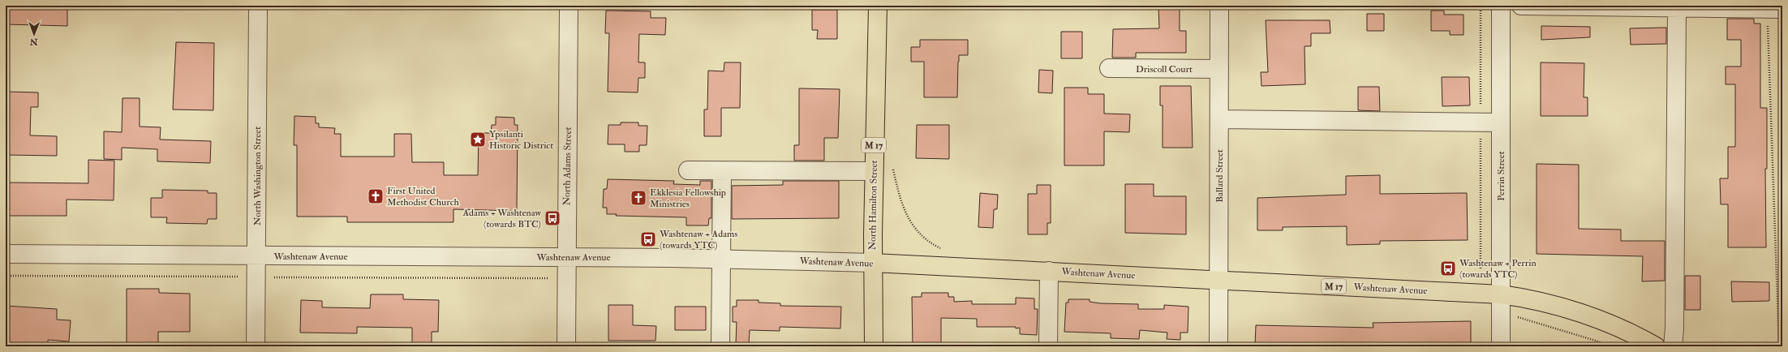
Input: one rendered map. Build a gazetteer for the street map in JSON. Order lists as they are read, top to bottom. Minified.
{"streets":{"main road":["M 17","North Hamilton Street","Washtenaw Avenue"],"street":["Driscoll Court","North Adams Street","North Washington Street","Ballard Street","Perrin Street"]},"crossings":[["Driscoll Court","Ballard Street"],["North Adams Street","Washtenaw Avenue"],["North Washington Street","Washtenaw Avenue"],["Ballard Street","Washtenaw Avenue"],["Perrin Street","Washtenaw Avenue"],["North Hamilton Street","Washtenaw Avenue"]],"places":{"place":["Ypsilanti Historic District"],"church":["First United Methodist Church","Ekklesia Fellowship Ministries"],"bus stop":["Adams + Washtenaw (towards BTC)","Washtenaw + Adams (towards YTC)","Washtenaw + Perrin (towards YTC)"]},"north":"bottom"}
